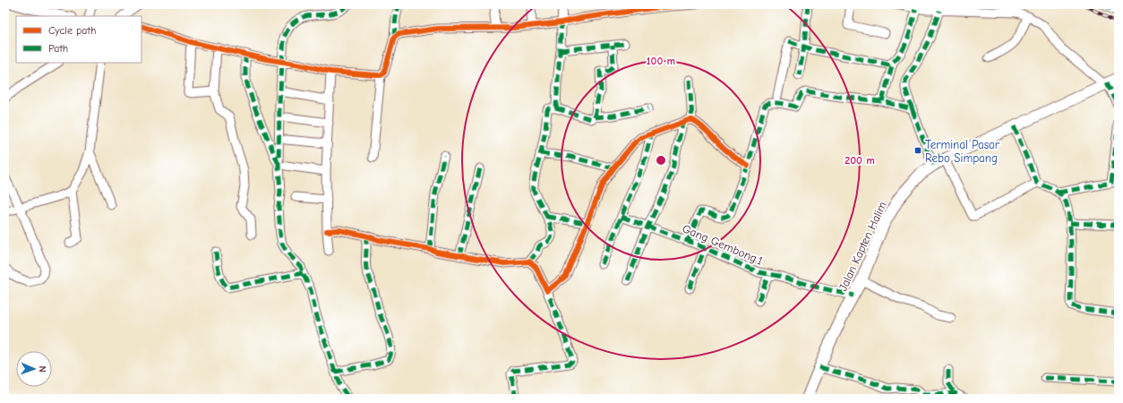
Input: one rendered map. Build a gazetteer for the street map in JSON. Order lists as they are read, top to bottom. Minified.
{"streets":{"main road":["Jalan Kapten Halim"],"street":["Gang Gembong.1"]},"crossings":[["Gang Gembong.1","Jalan Kapten Halim"]],"places":{"transit":["Terminal Pasar Rebo Simpang"]},"legend":["Cycle path","Path"],"north":"right","rings":["100 m","200 m"]}
